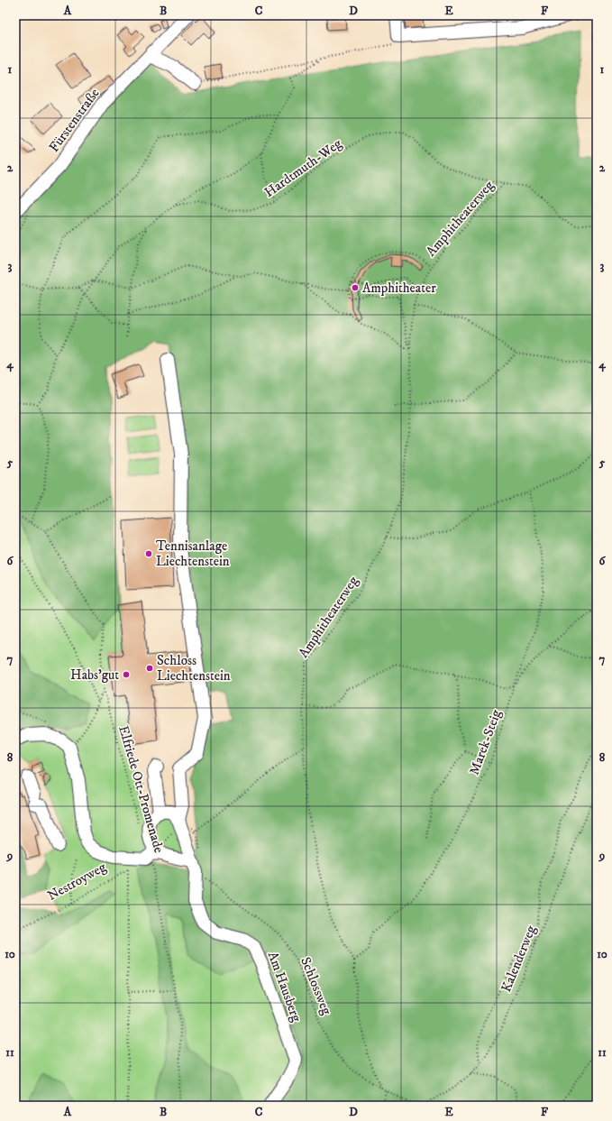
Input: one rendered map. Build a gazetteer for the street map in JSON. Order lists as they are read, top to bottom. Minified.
{"streets":{"street":["Fürstenstraße","Am Hausberg"],"path":["Hardtmuth-Weg","Amphitheaterweg","Marek-Steig","Elfriede Ott-Promenade","Nestroyweg","Kalenderweg","Schlossweg"]},"crossings":[["Hardtmuth-Weg","Amphitheaterweg"],["Amphitheaterweg","Marek-Steig"],["Amphitheaterweg","Schlossweg"],["Elfriede Ott-Promenade","Nestroyweg"],["Nestroyweg","Am Hausberg"],["Schlossweg","Am Hausberg"]],"places":["Amphitheater","Tennisanlage Liechtenstein","Schloss Liechtenstein","Habs'gut"],"grid":{"columns":["A","B","C","D","E","F"],"rows":["1","2","3","4","5","6","7","8","9","10","11"]}}
